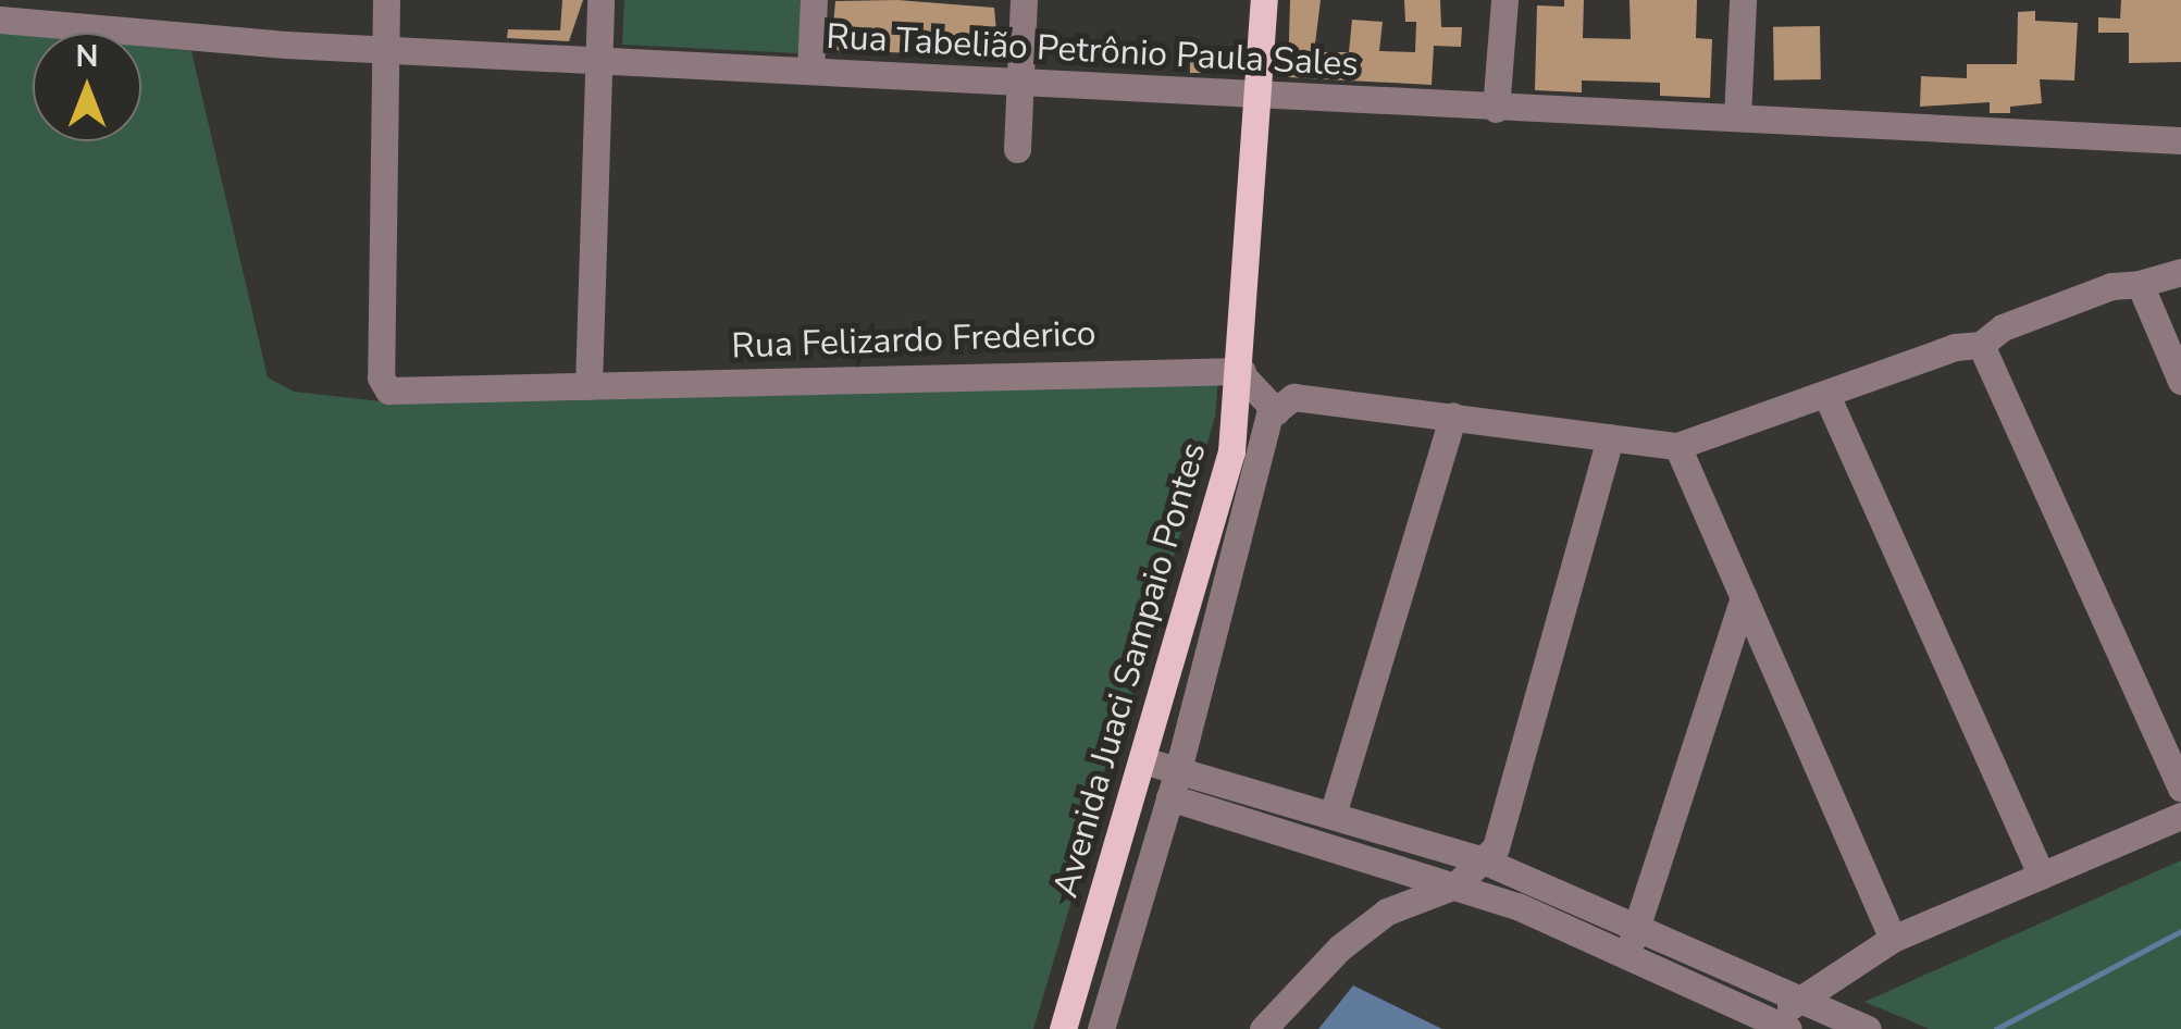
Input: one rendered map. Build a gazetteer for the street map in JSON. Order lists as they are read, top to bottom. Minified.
{"streets":{"main road":["Avenida Juaci Sampaio Pontes"],"street":["Rua Tabelião Petrônio Paula Sales","Rua Felizardo Frederico"]},"crossings":[["Rua Tabelião Petrônio Paula Sales","Rua Felizardo Frederico"],["Rua Tabelião Petrônio Paula Sales","Avenida Juaci Sampaio Pontes"],["Rua Felizardo Frederico","Avenida Juaci Sampaio Pontes"]],"north":"top"}
